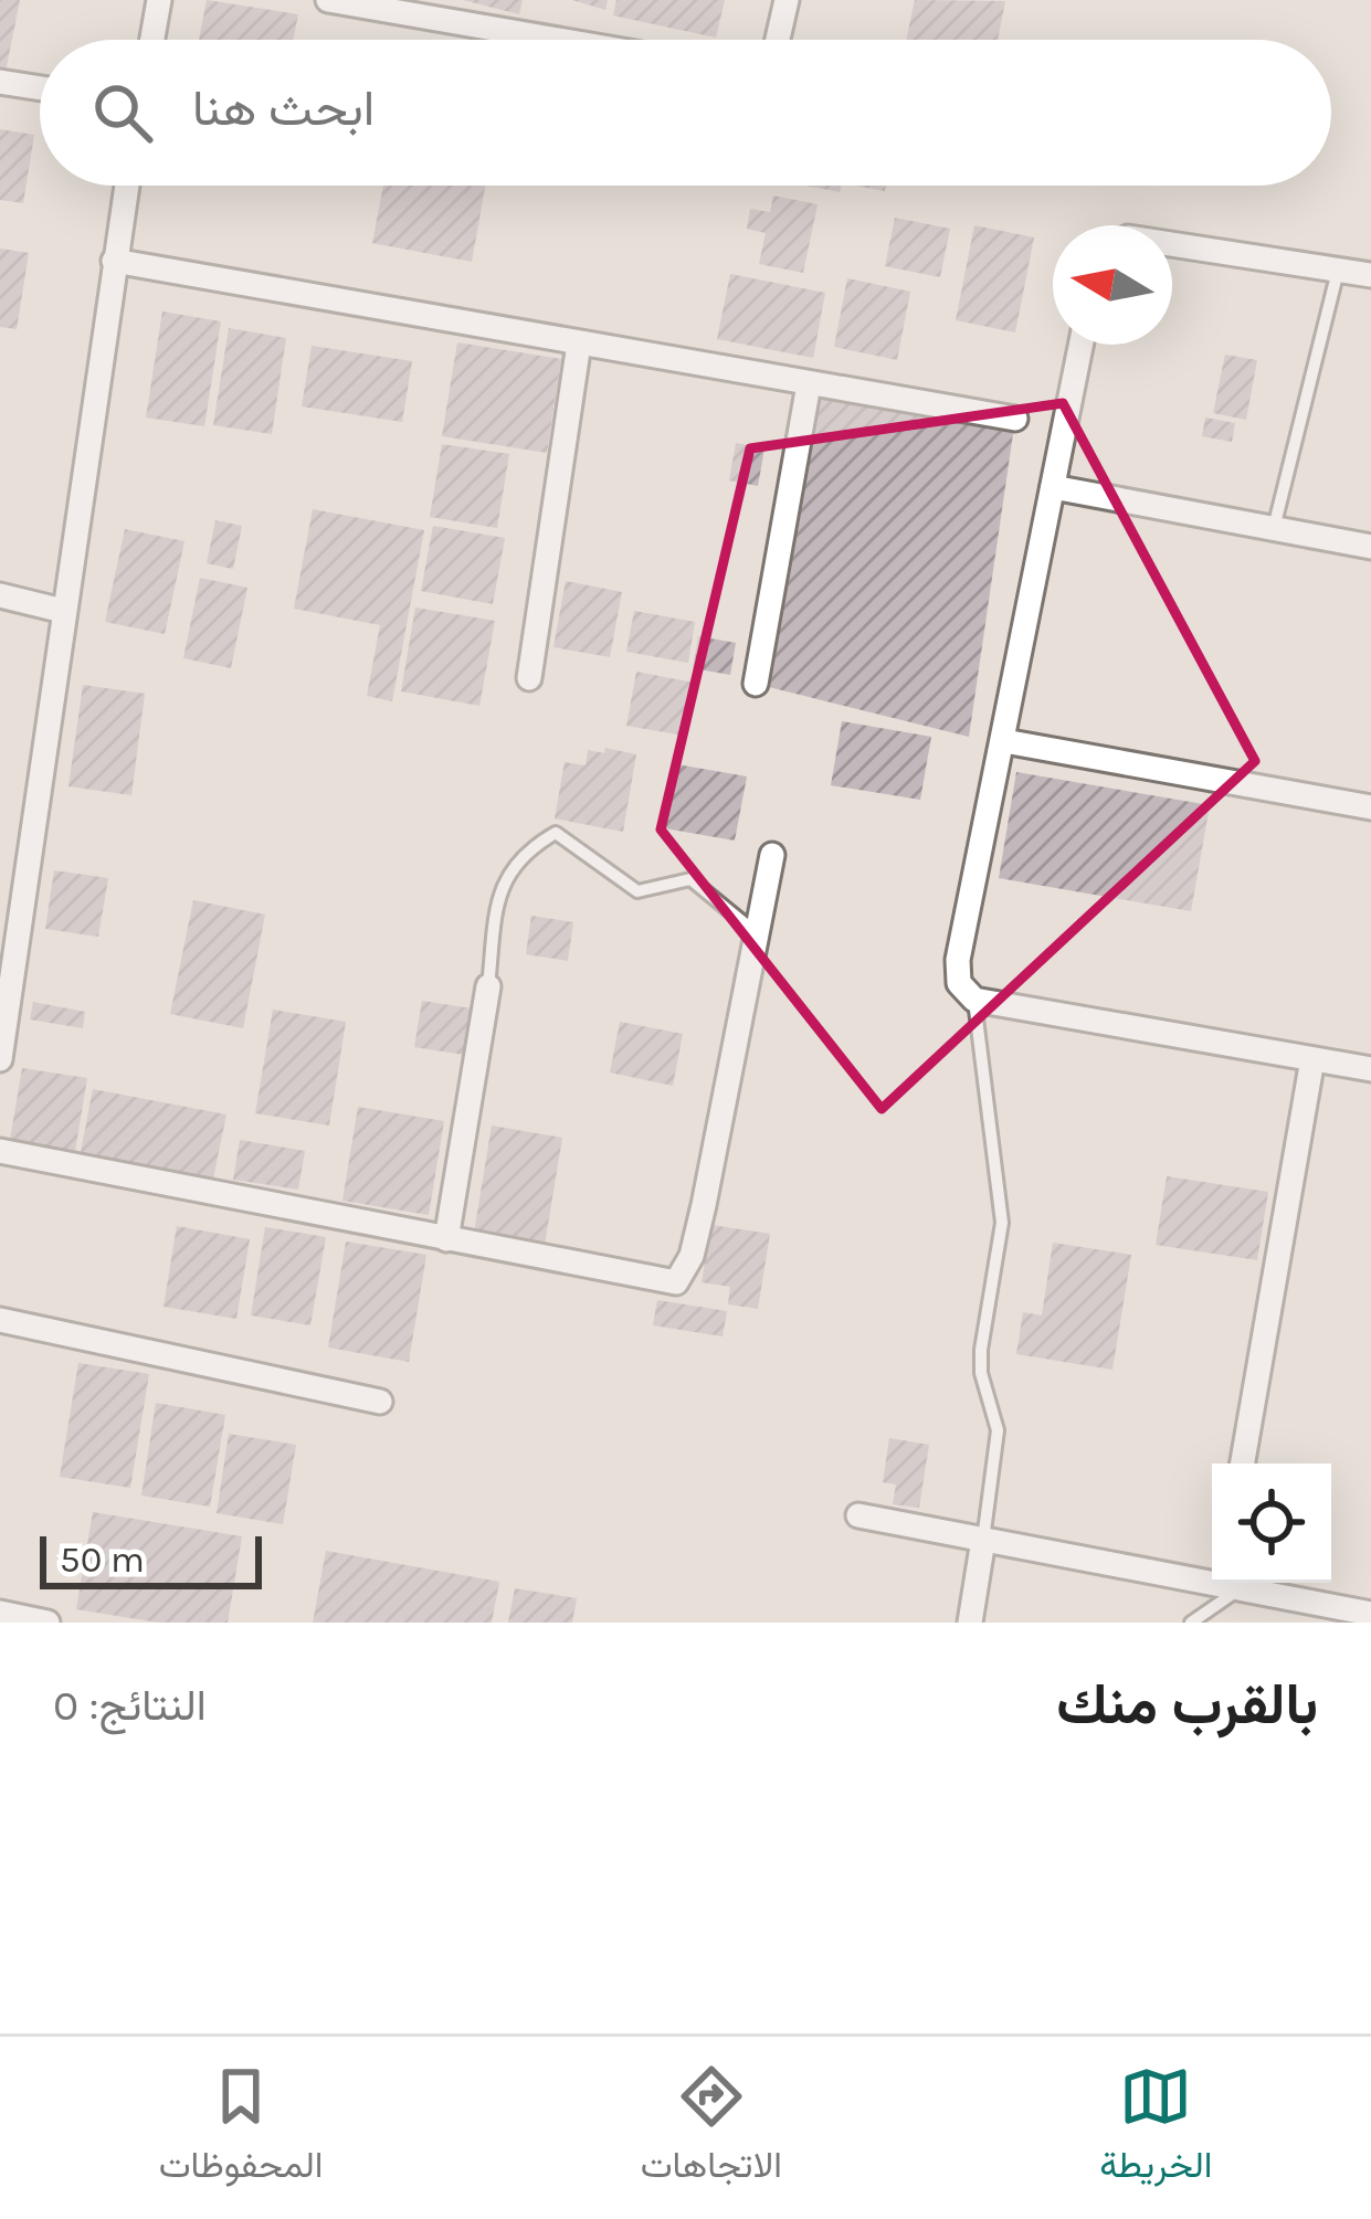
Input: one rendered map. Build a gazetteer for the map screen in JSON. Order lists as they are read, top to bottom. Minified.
{"scale_bar":"50 m","north":"left","page":{"search":"ابحث هنا","scale":"50 m","heading":["بالقرب منك","النتائج: 0"],"nav":["الخريطة","الاتجاهات","المحفوظات"]}}
